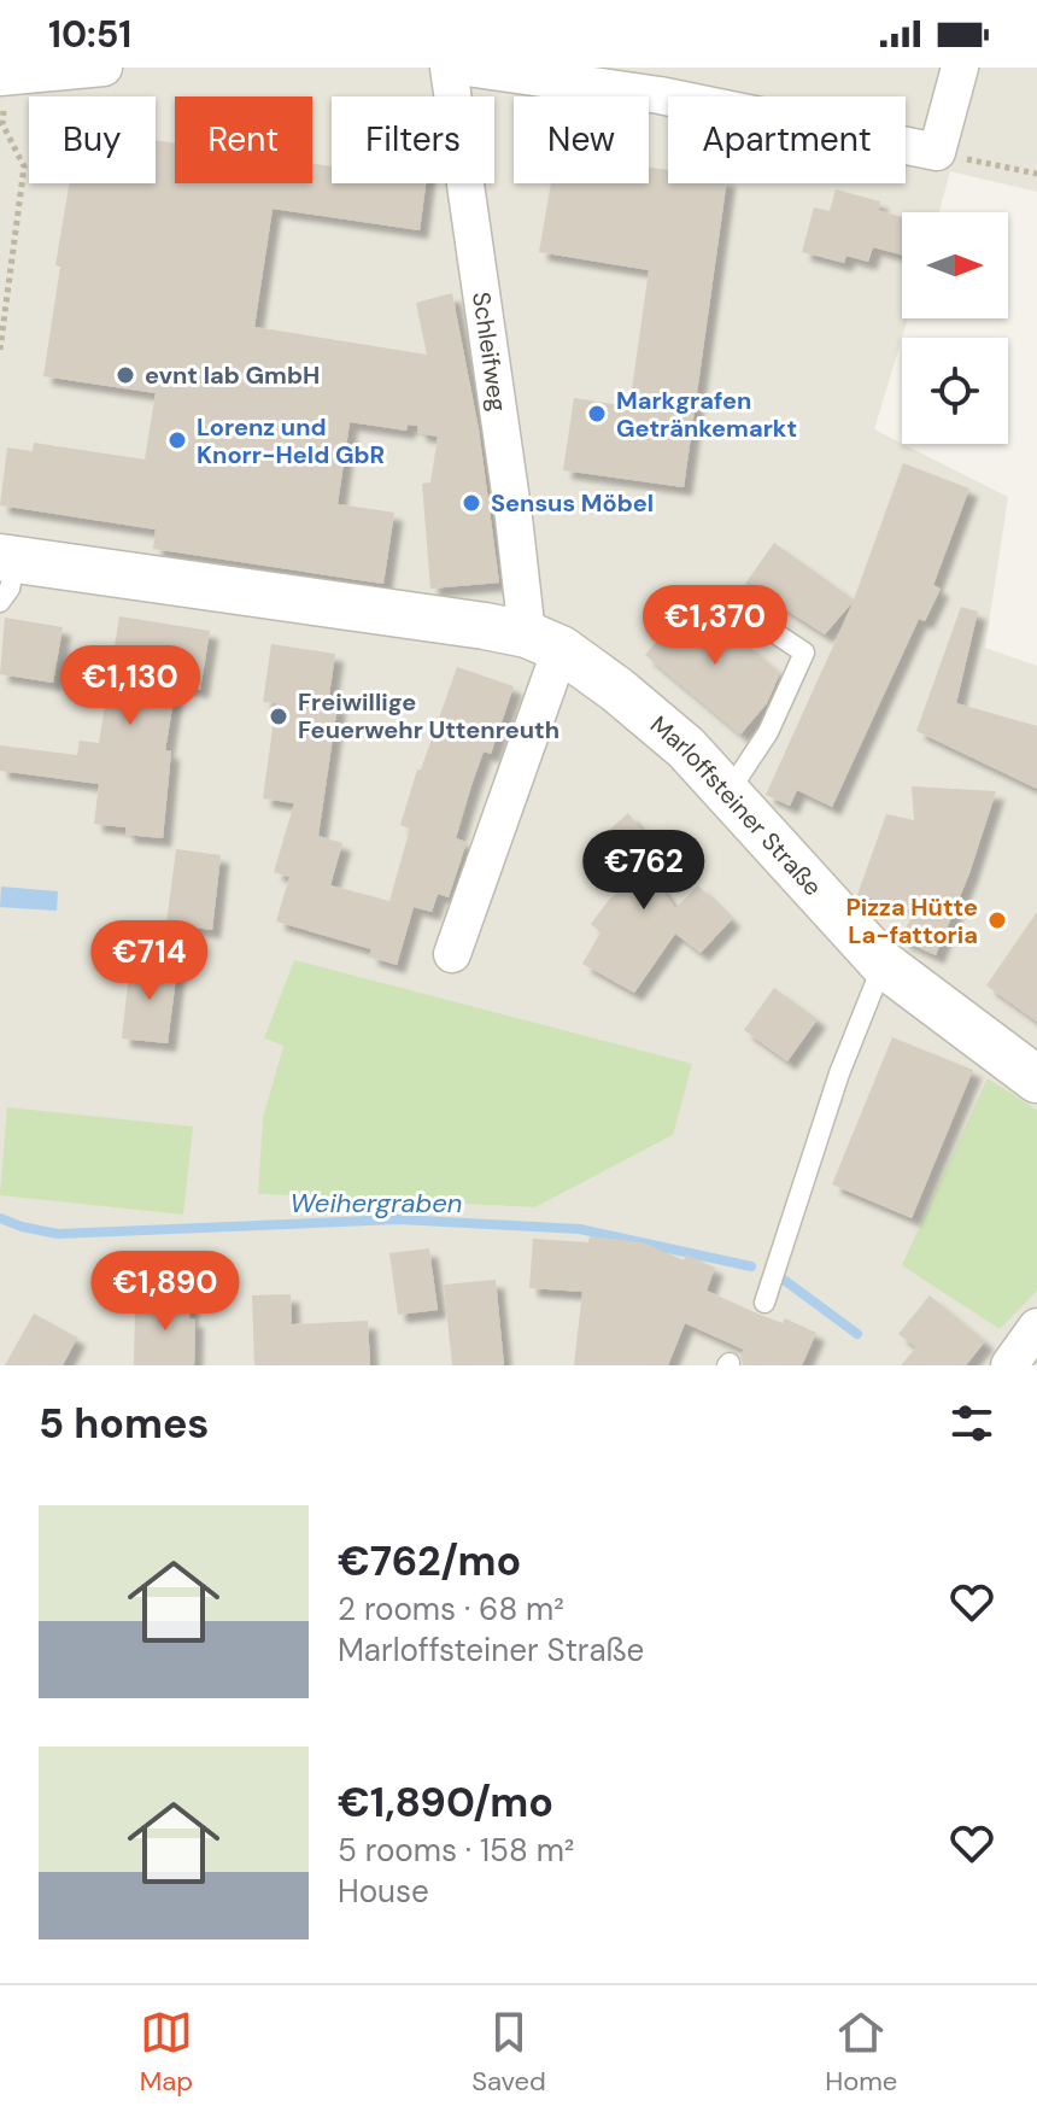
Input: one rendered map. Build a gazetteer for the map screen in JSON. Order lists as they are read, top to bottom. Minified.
{"streets":{"street":["Schleifweg","Marloffsteiner Straße"]},"crossings":[["Schleifweg","Marloffsteiner Straße"]],"water":["Weihergraben"],"places":["evnt lab GmbH","Markgrafen Getränkemarkt","Lorenz und Knorr-Held GbR","Sensus Möbel","Freiwillige Feuerwehr Uttenreuth","Pizza Hütte La-fattoria"],"north":"right","page":{"status":"10:51","chip":["Buy","Rent","Filters","New","Apartment"],"price":["€1,370","€1,130","€762","€714","€1,890"],"heading":"5 homes","list":[{"name":"€762/mo","note":"2 rooms · 68 m² · Marloffsteiner Straße"},{"name":"€1,890/mo","note":"5 rooms · 158 m² · House"}],"tabs":["Map","Saved","Home"]}}
